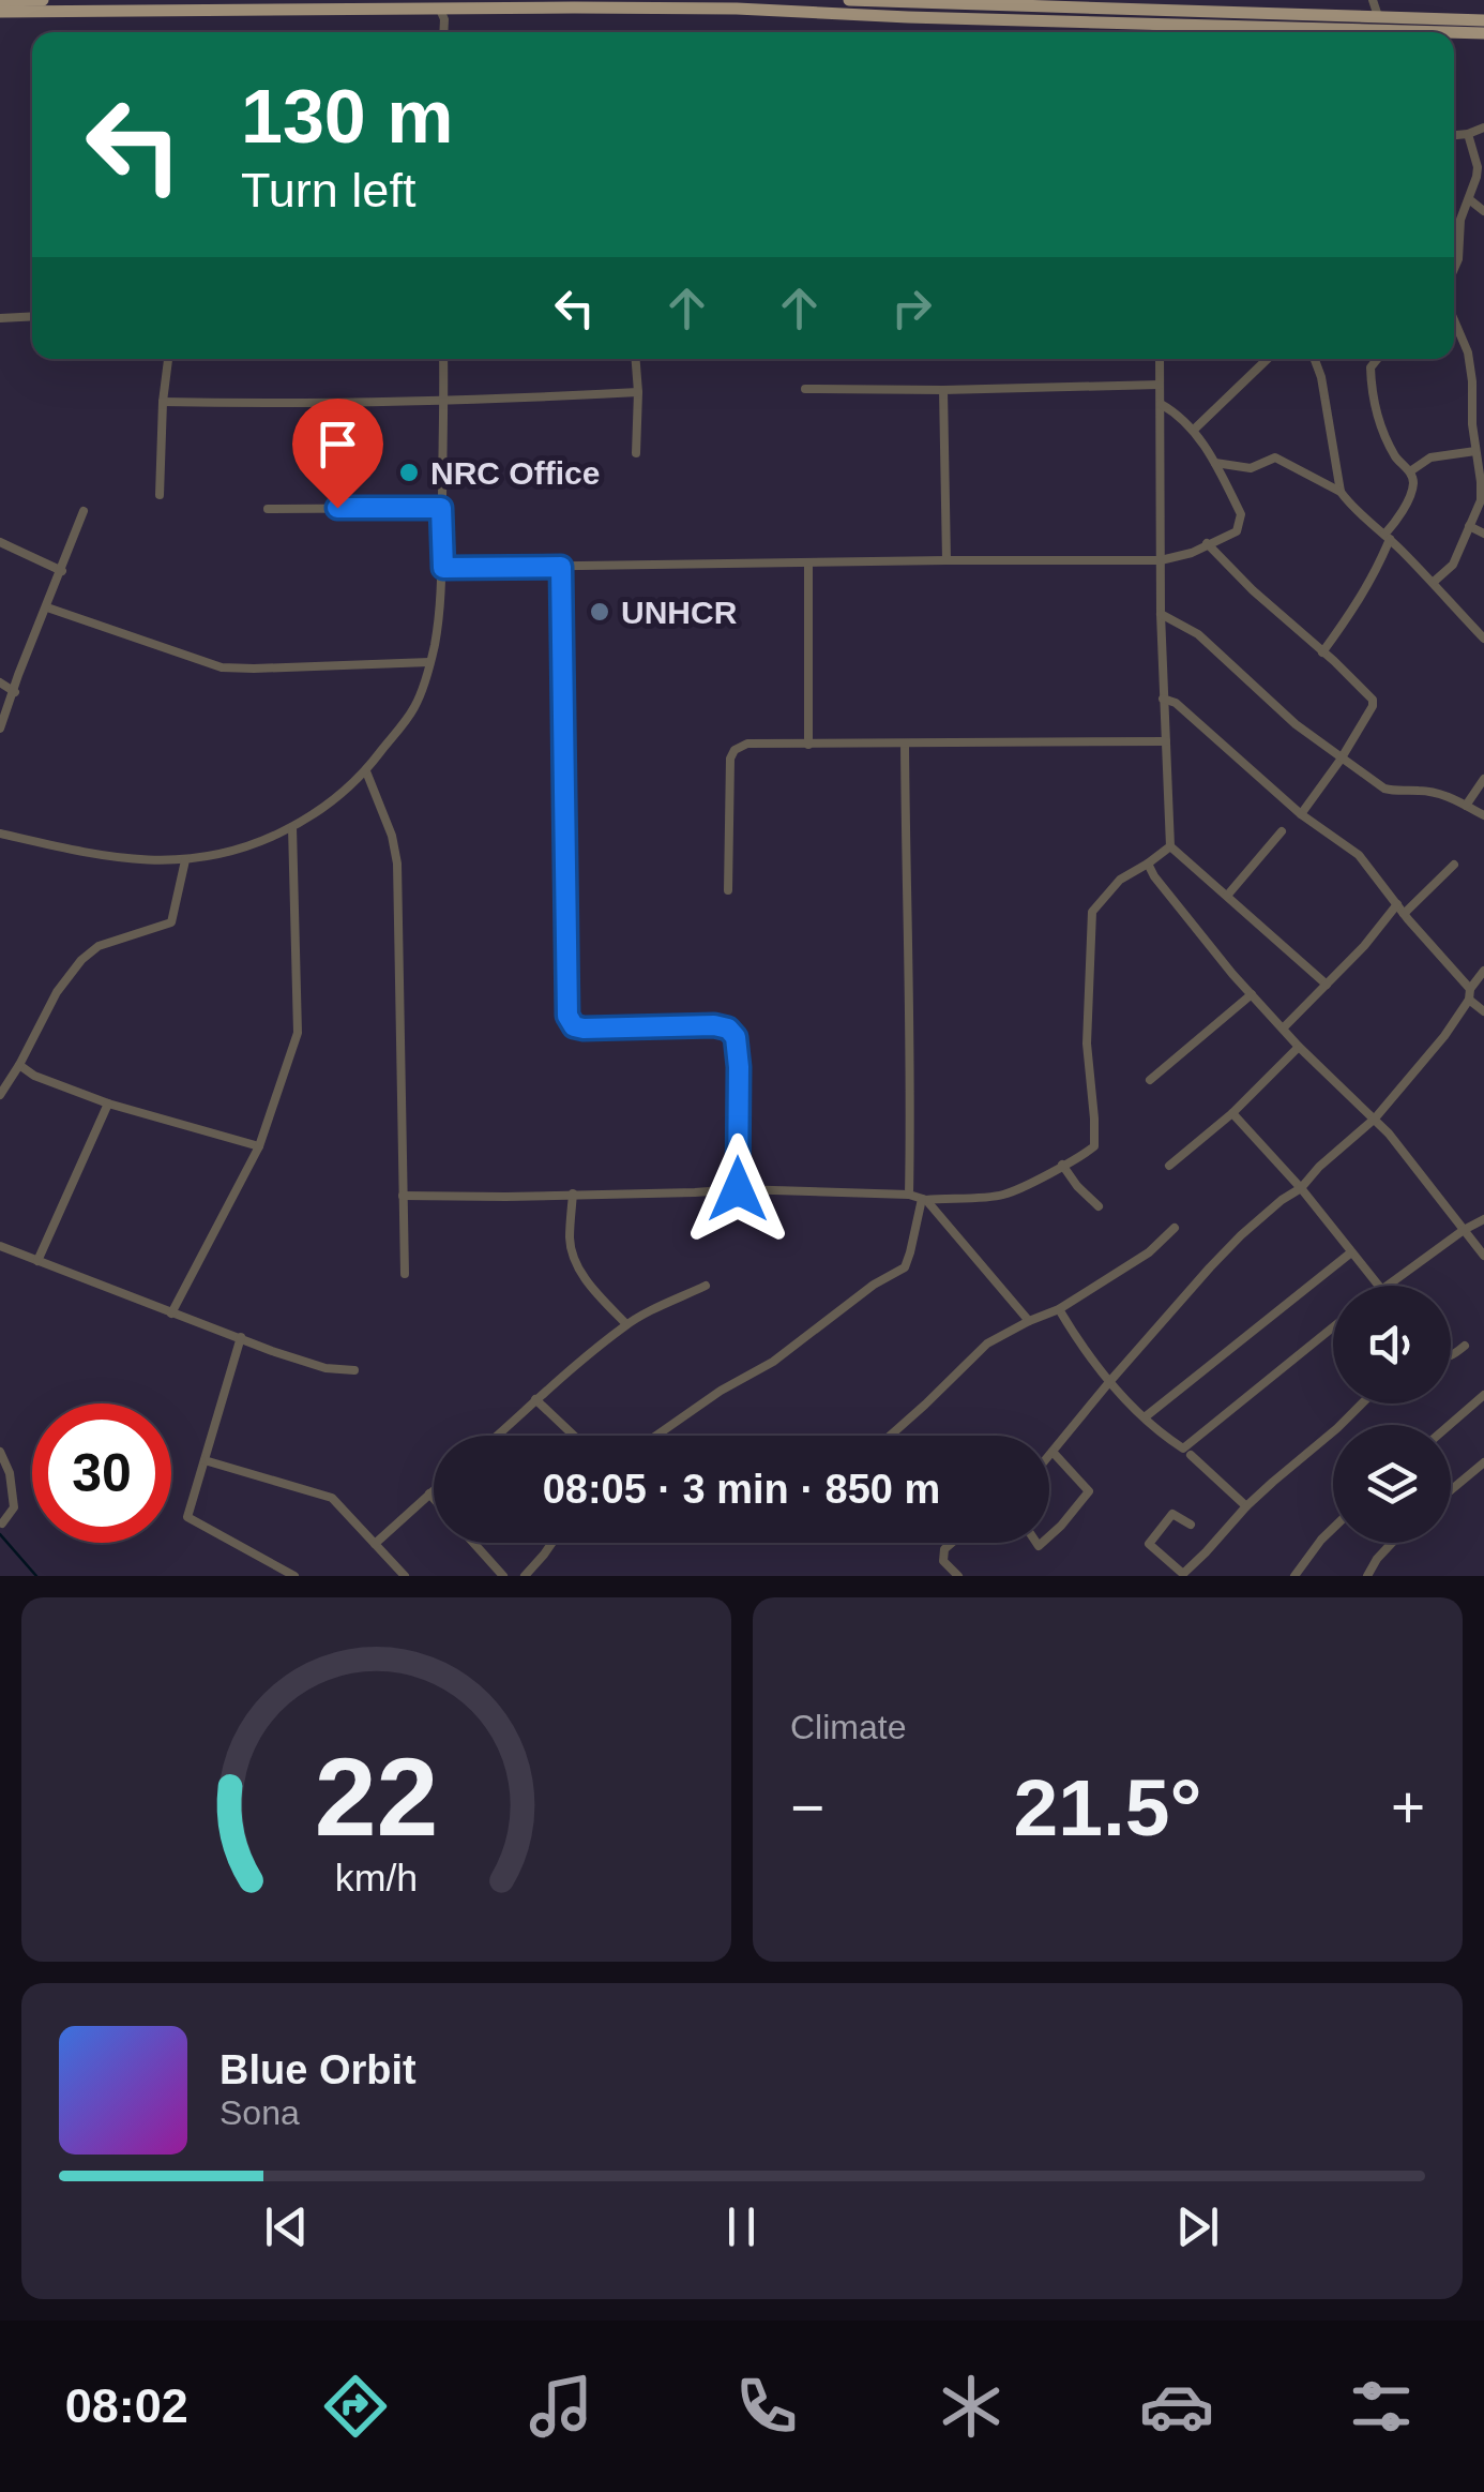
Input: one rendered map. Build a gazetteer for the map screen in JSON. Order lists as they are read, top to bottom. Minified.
{"places":["NRC Office","UNHCR"],"page":{"turn":["130 m","Turn left"],"limit":"30","trip":"08:05 · 3 min · 850 m","tile":"Climate","heat":["−","21.5°","+"],"song":["Blue Orbit","Sona"],"tabs":"08:02","gauge":["22","km/h"]}}
